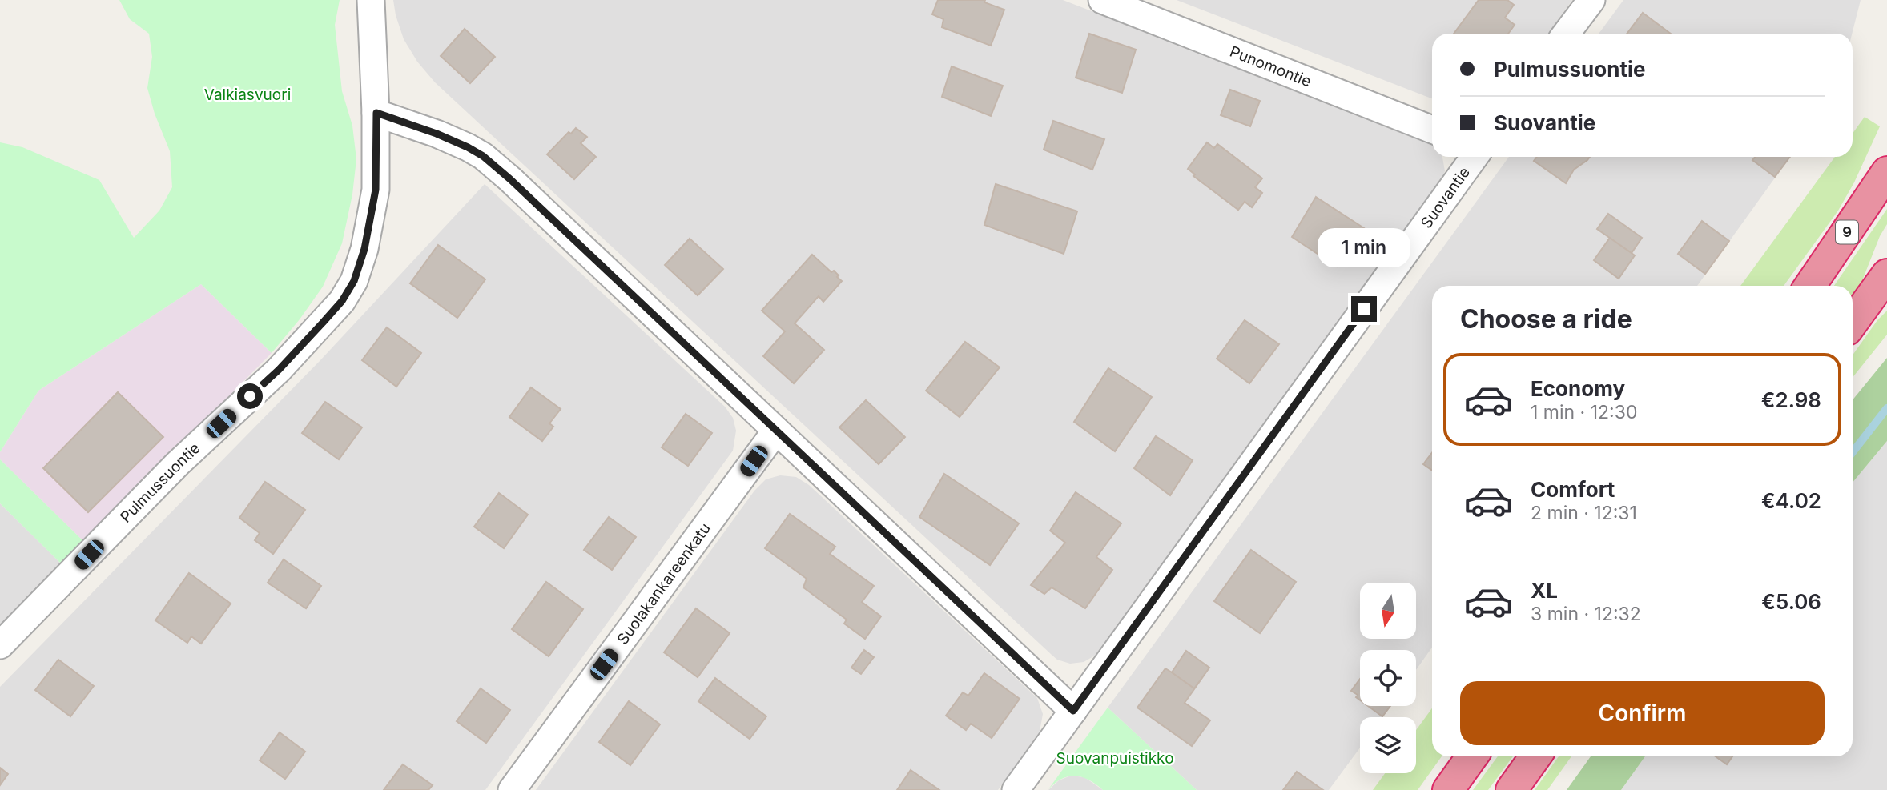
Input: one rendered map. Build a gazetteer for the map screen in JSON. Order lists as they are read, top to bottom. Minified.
{"streets":{"highway":["9"],"street":["Punomontie","Suovantie","Pulmussuontie","Suolakankareenkatu"]},"parks":["Valkiasvuori","Suovanpuistikko"],"north":"bottom","page":{"banner":["Pulmussuontie","Suovantie"],"bubble":"1 min","heading":"Choose a ride","list":[{"name":"Economy","note":"1 min · 12:30","value":"€2.98"},{"name":"Comfort","note":"2 min · 12:31","value":"€4.02"},{"name":"XL","note":"3 min · 12:32","value":"€5.06"}],"buttons":"Confirm"}}
